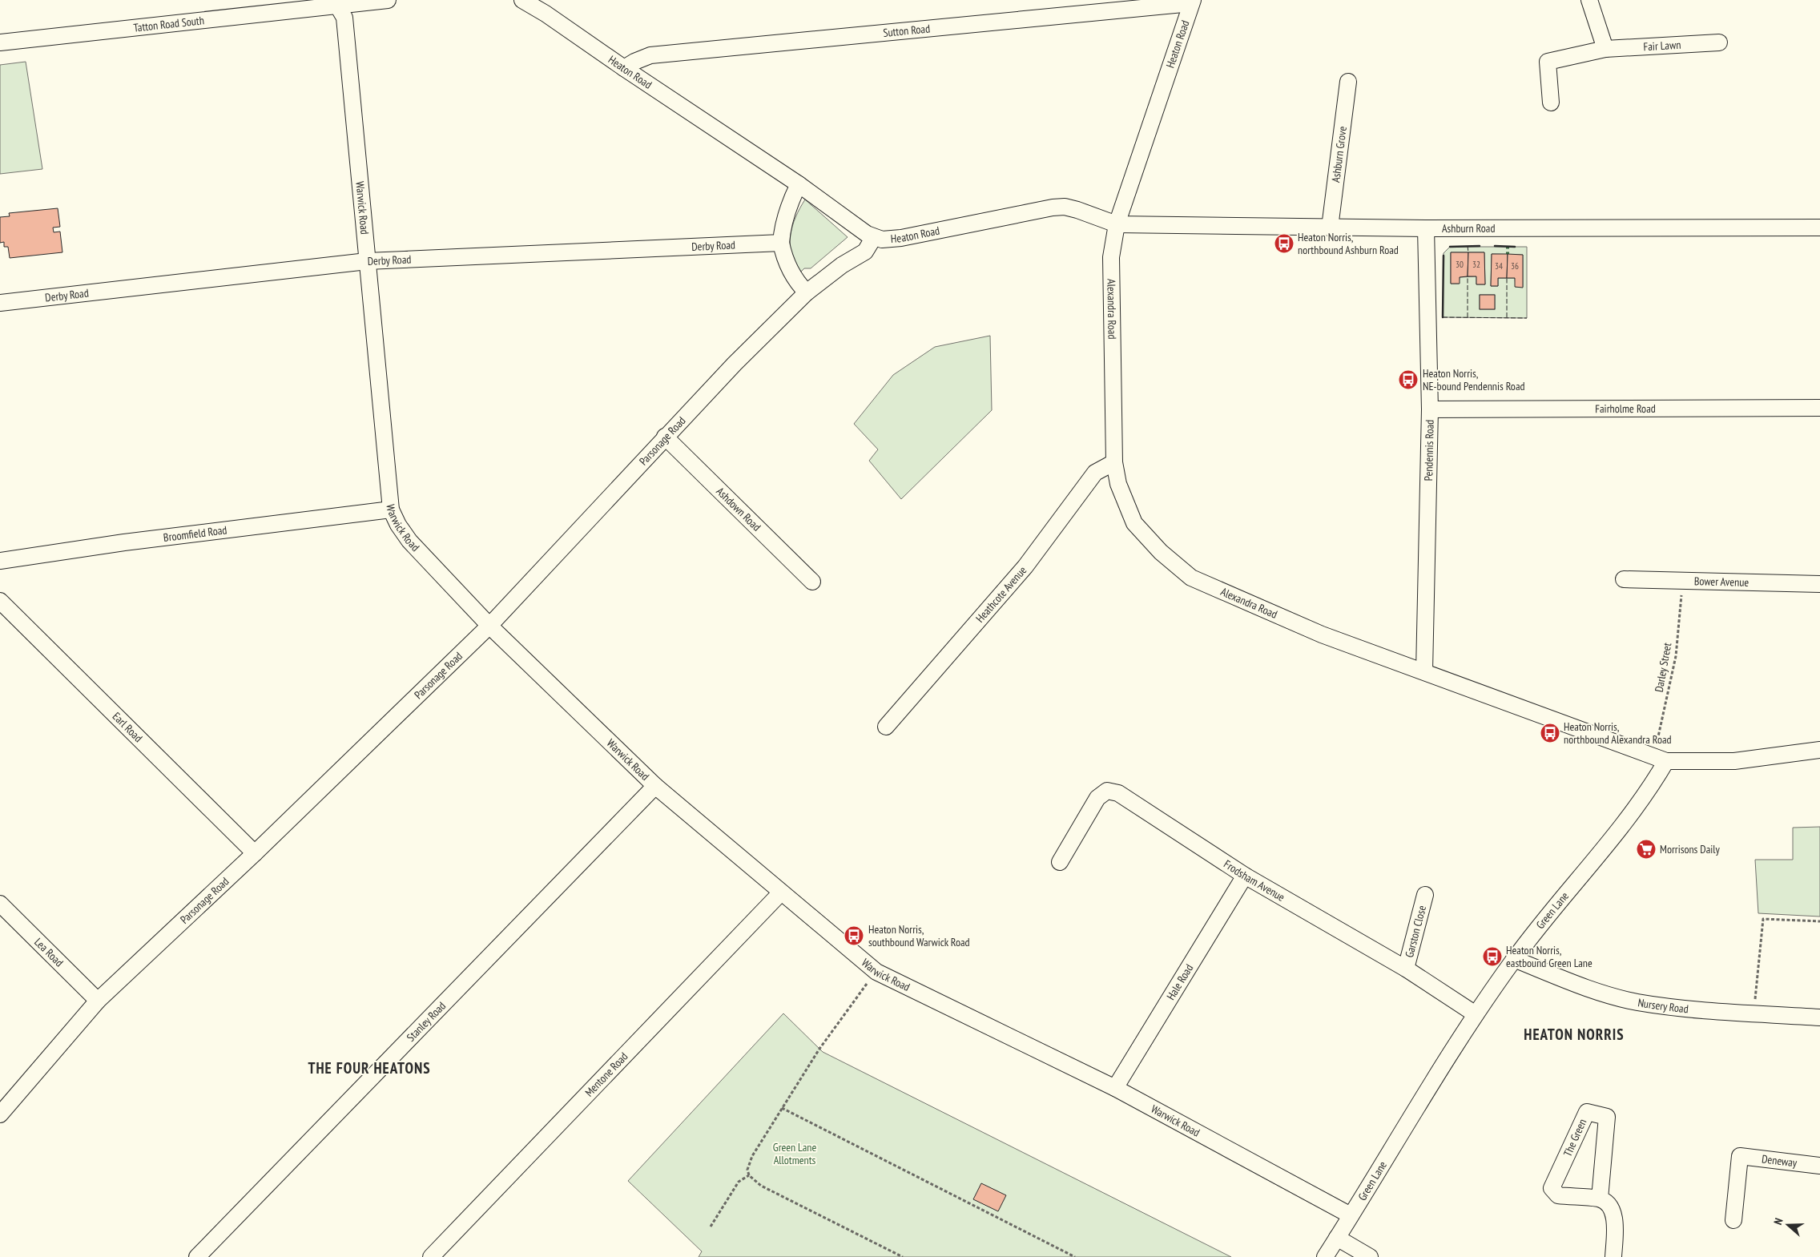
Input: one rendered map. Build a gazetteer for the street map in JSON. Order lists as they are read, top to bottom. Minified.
{"streets":{"street":["Tatton Road South","Sutton Road","Heaton Road","Fair Lawn","Ashburn Grove","Warwick Road","Ashburn Road","Derby Road","Alexandra Road","Fairholme Road","Parsonage Road","Pendennis Road","Ashdown Road","Broomfield Road","Bower Avenue","Heathcote Avenue","Earl Road","Frodsham Avenue","Green Lane","Garston Close","Lea Road","Hale Road","Nursery Road","Stanley Road","Mentone Road","The Green","Deneway"],"path":["Darley Street"]},"crossings":[["Tatton Road South","Warwick Road"],["Sutton Road","Heaton Road"],["Heaton Road","Ashburn Road"],["Heaton Road","Alexandra Road"],["Heaton Road","Parsonage Road"],["Ashburn Grove","Ashburn Road"],["Warwick Road","Derby Road"],["Warwick Road","Parsonage Road"],["Warwick Road","Broomfield Road"],["Warwick Road","Green Lane"],["Warwick Road","Hale Road"],["Warwick Road","Stanley Road"],["Warwick Road","Mentone Road"],["Ashburn Road","Alexandra Road"],["Ashburn Road","Pendennis Road"],["Alexandra Road","Pendennis Road"],["Alexandra Road","Heathcote Avenue"],["Alexandra Road","Darley Street"],["Alexandra Road","Green Lane"],["Fairholme Road","Pendennis Road"],["Parsonage Road","Ashdown Road"],["Parsonage Road","Earl Road"],["Parsonage Road","Lea Road"],["Bower Avenue","Darley Street"],["Darley Street","Green Lane"],["Frodsham Avenue","Green Lane"],["Frodsham Avenue","Garston Close"],["Frodsham Avenue","Hale Road"],["Green Lane","Nursery Road"]],"districts":["HEATON NORRIS","THE FOUR HEATONS"],"parks":["Green Lane Allotments"],"places":{"bus stop":["Heaton Norris, northbound Ashburn Road","Heaton Norris, NE-bound Pendennis Road","Heaton Norris, northbound Alexandra Road","Heaton Norris, southbound Warwick Road","Heaton Norris, eastbound Green Lane"],"supermarket":["Morrisons Daily"]},"house_numbers":["30","32","34","36"],"north":"left"}
